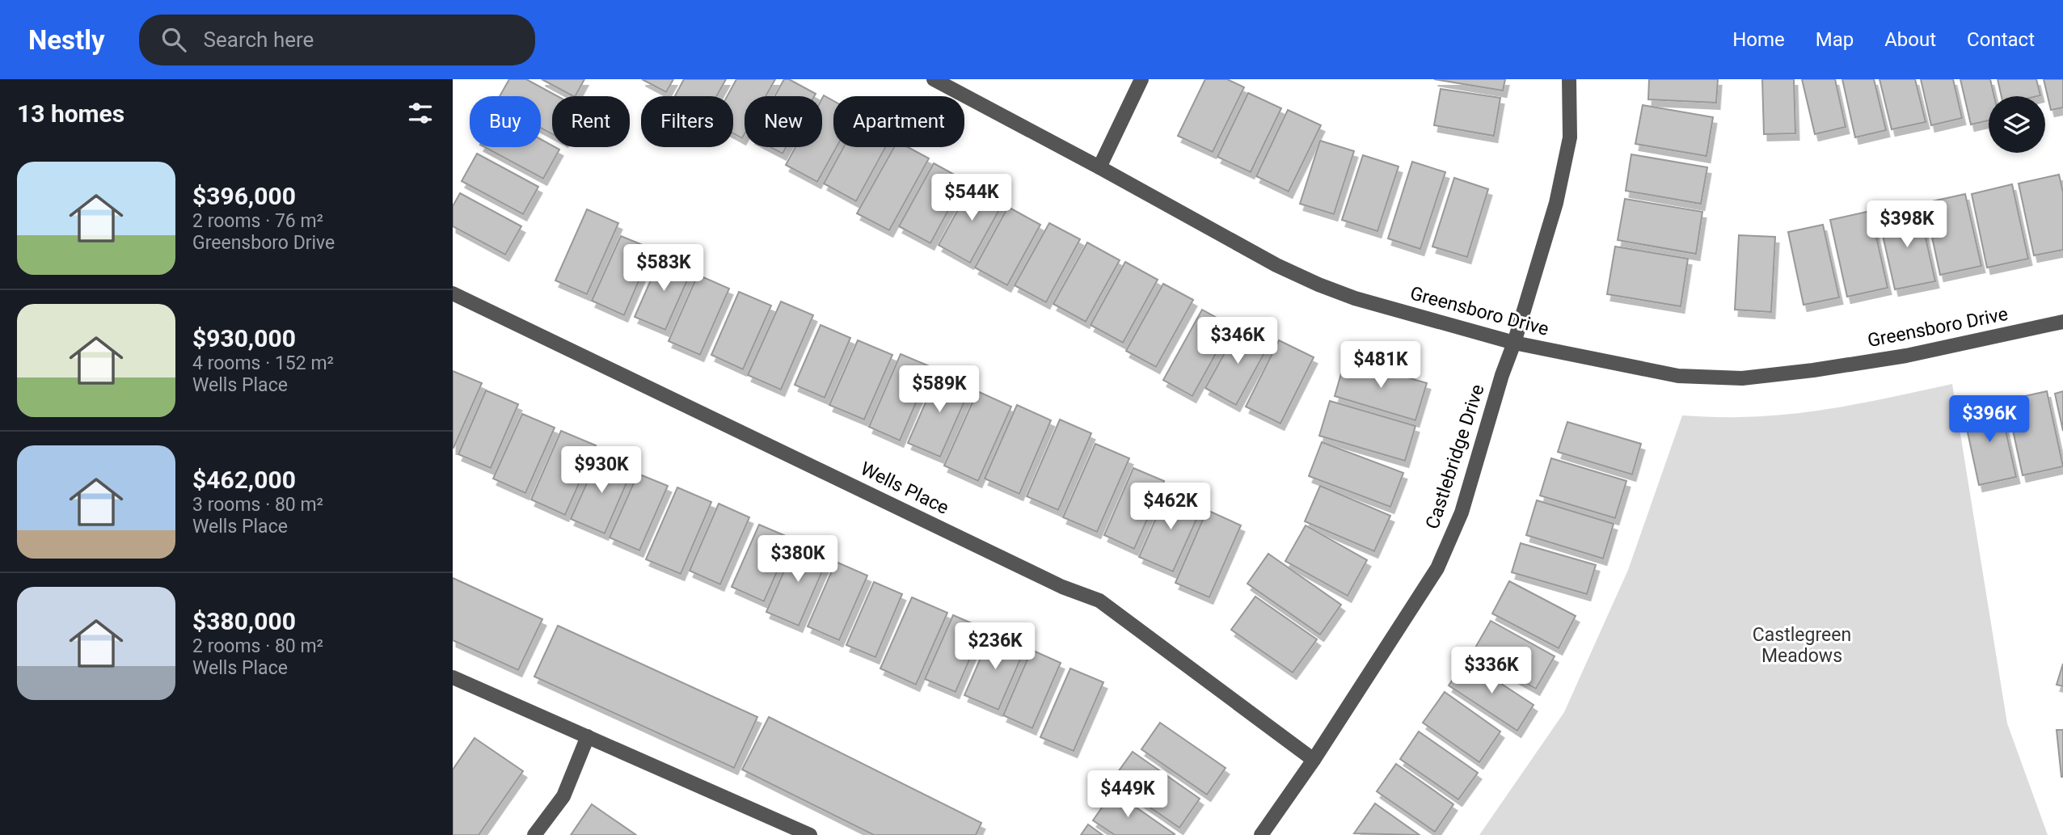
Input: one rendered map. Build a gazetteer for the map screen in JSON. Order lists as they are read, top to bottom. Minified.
{"streets":{"street":["Greensboro Drive","Castlebridge Drive","Wells Place"]},"crossings":[["Greensboro Drive","Castlebridge Drive"],["Castlebridge Drive","Wells Place"]],"parks":["Castlegreen Meadows"],"page":{"header":"Nestly","search":"Search here","nav":["Home","Map","About","Contact"],"heading":"13 homes","chip":["Buy","Rent","Filters","New","Apartment"],"list":[{"name":"$396,000","note":"2 rooms · 76 m² · Greensboro Drive"},{"name":"$930,000","note":"4 rooms · 152 m² · Wells Place"},{"name":"$462,000","note":"3 rooms · 80 m² · Wells Place"},{"name":"$380,000","note":"2 rooms · 80 m² · Wells Place"}],"price":["$544K","$398K","$583K","$346K","$481K","$589K","$396K","$930K","$462K","$380K","$236K","$336K","$449K"]}}
